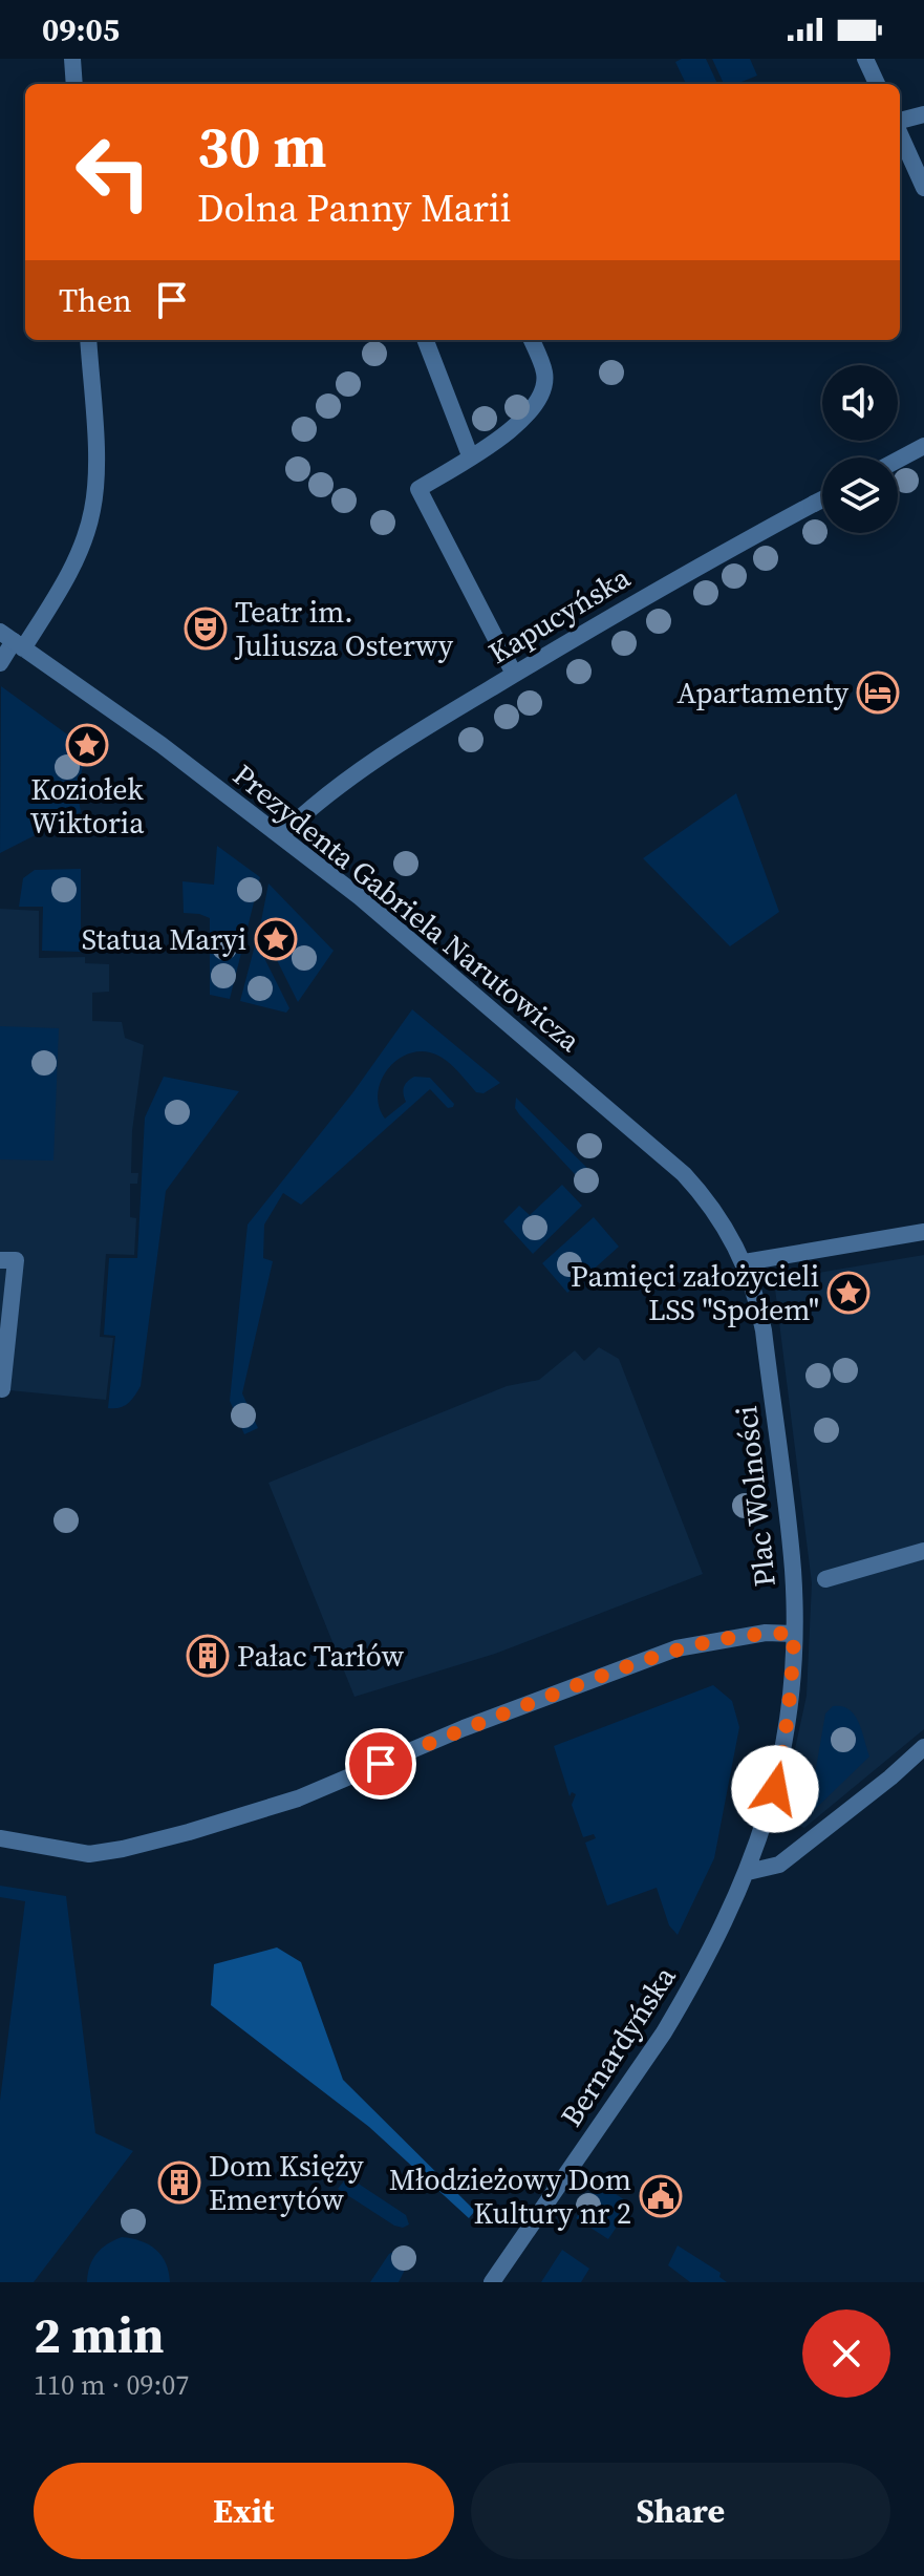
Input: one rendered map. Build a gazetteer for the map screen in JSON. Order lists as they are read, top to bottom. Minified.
{"streets":{"street":["Kapucyńska","Prezydenta Gabriela Narutowicza","Plac Wolności","Bernardyńska"]},"crossings":[["Kapucyńska","Prezydenta Gabriela Narutowicza"],["Prezydenta Gabriela Narutowicza","Plac Wolności"],["Plac Wolności","Bernardyńska"]],"places":{"theatre":["Teatr im. Juliusza Osterwy"],"hotel":["Apartamenty"],"place":["Koziołek Wiktoria","Statua Maryi","Pamięci założycieli LSS \"Społem\""],"building":["Pałac Tarłów","Dom Księży Emerytów"],"public building":["Młodzieżowy Dom Kultury nr 2"]},"page":{"status":"09:05","turn":["30 m","Dolna Panny Marii"],"then":"Then","heading":["2 min","110 m · 09:07"],"buttons":["Exit","Share"]}}
